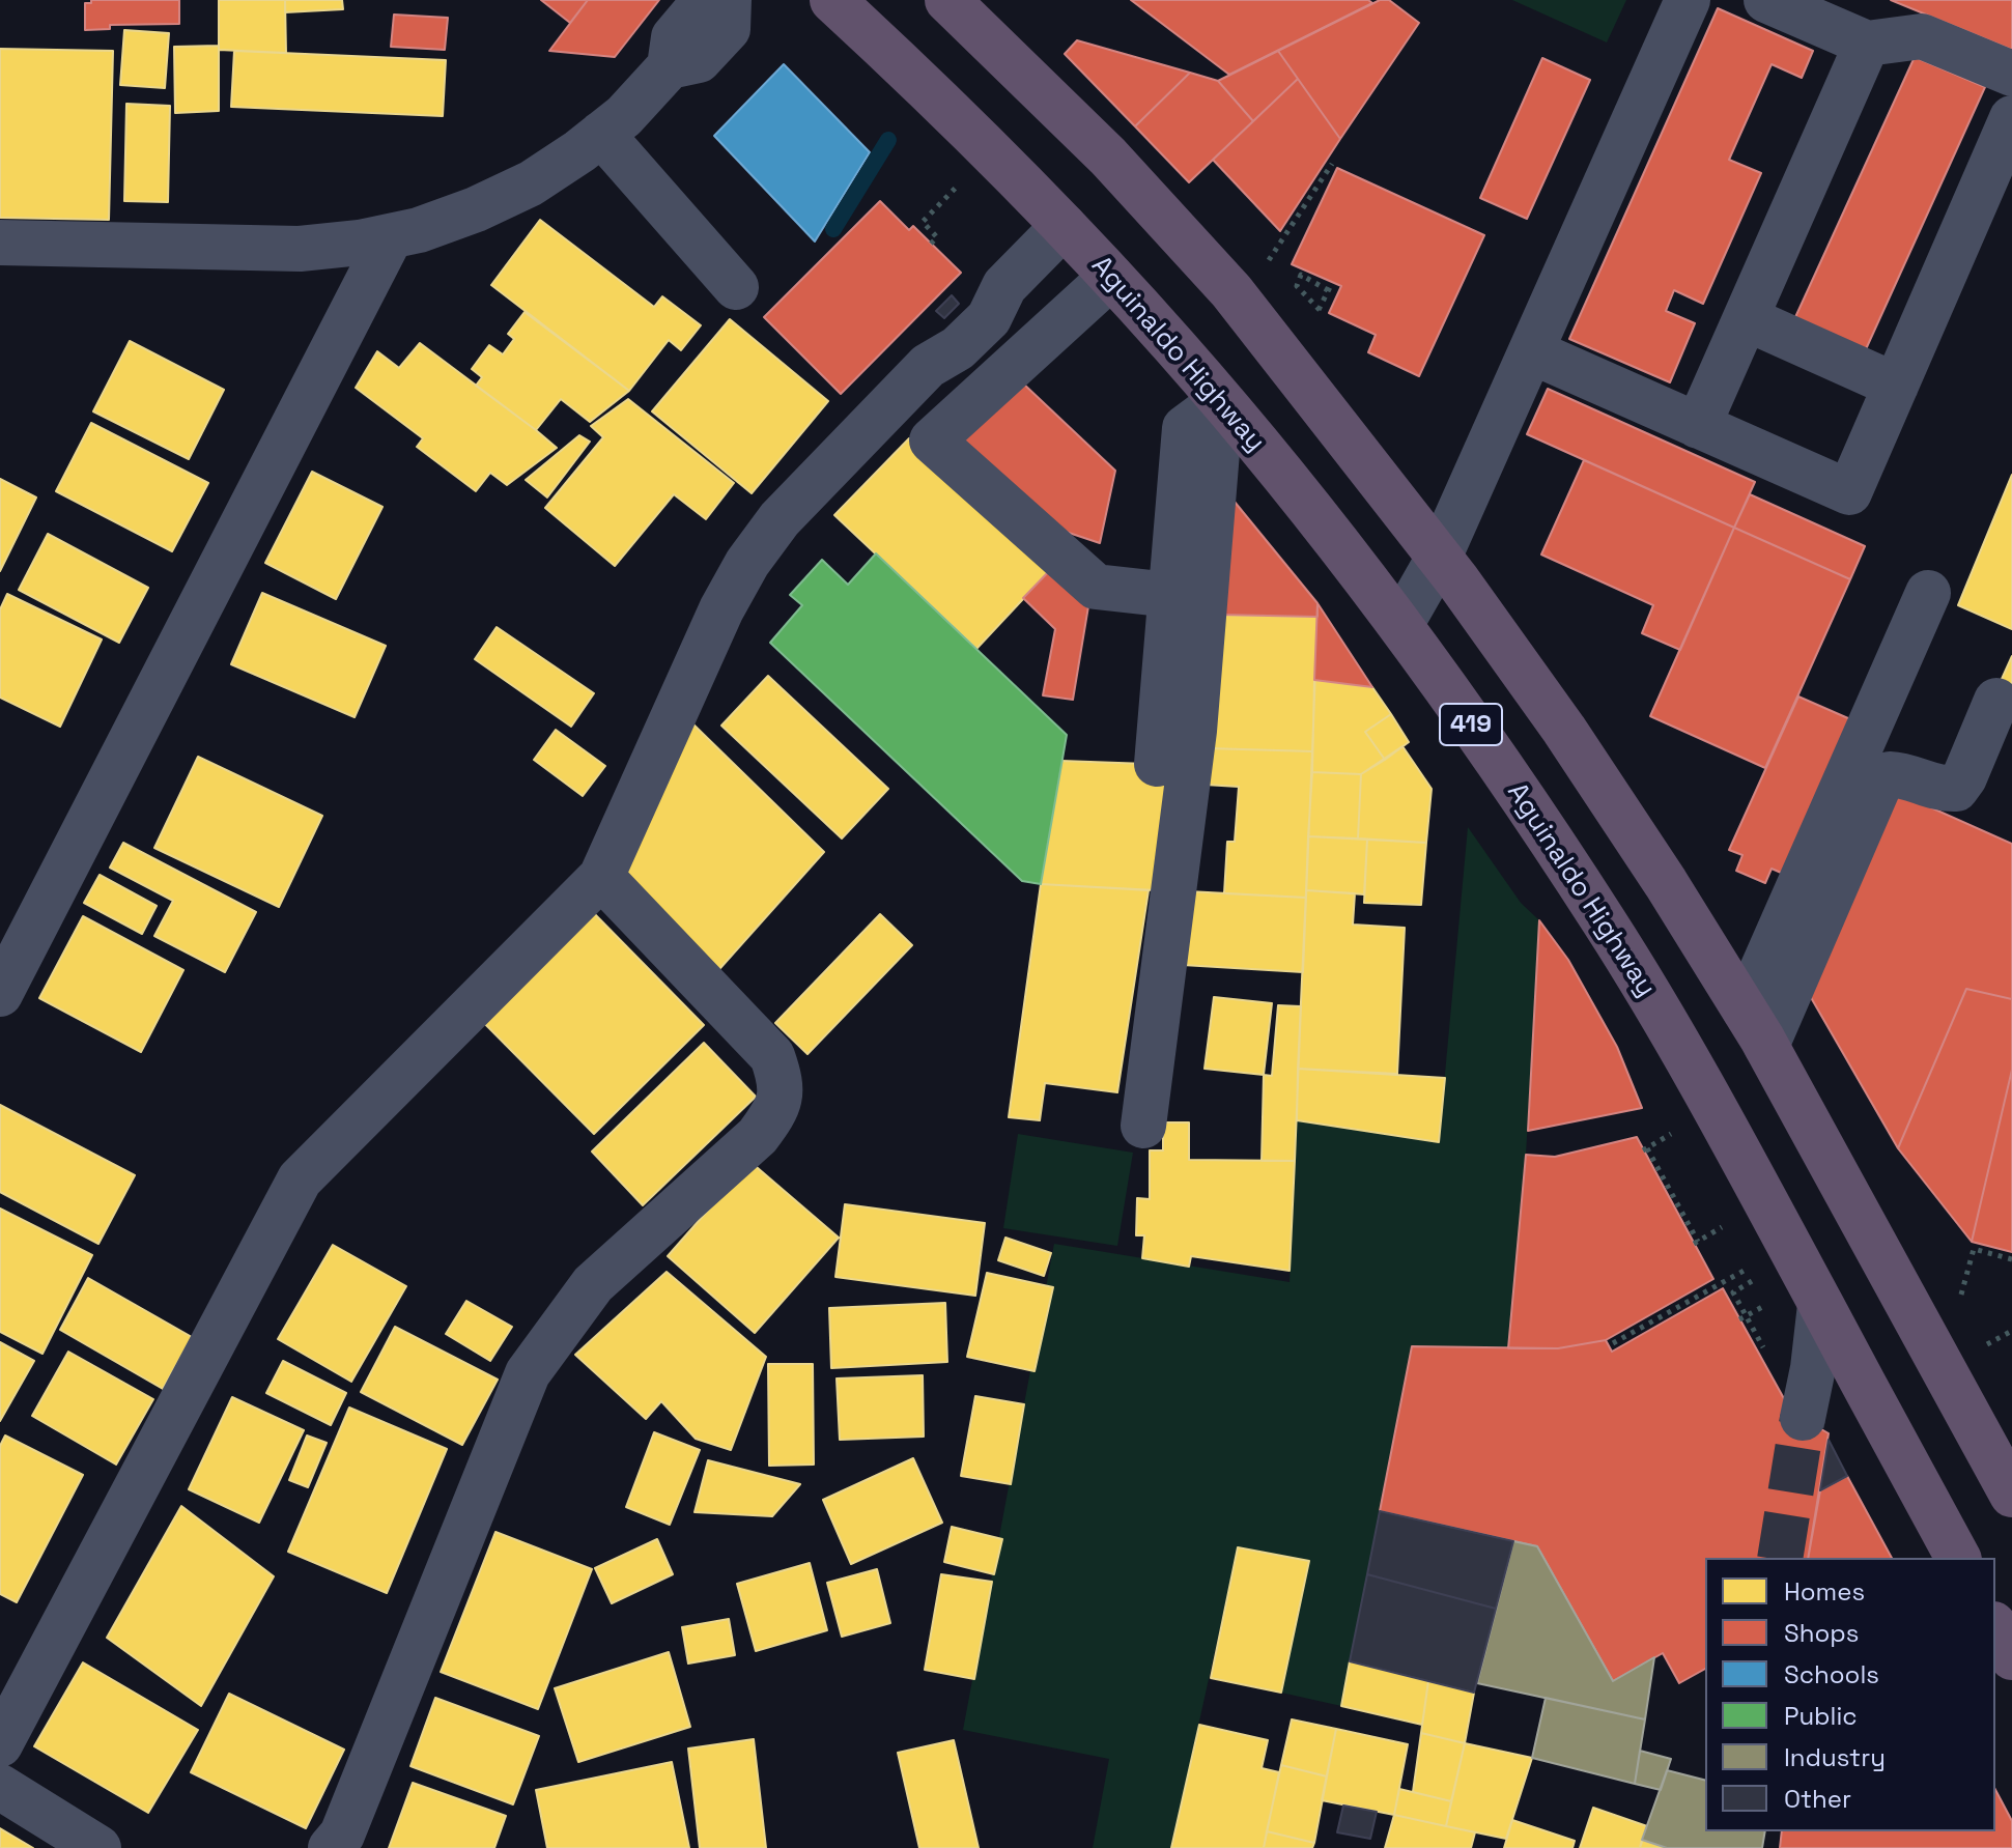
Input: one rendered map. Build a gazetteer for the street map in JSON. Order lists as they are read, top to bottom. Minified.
{"streets":{"highway":["Aguinaldo Highway","419"]},"legend":["Homes","Shops","Schools","Public","Industry","Other"]}
